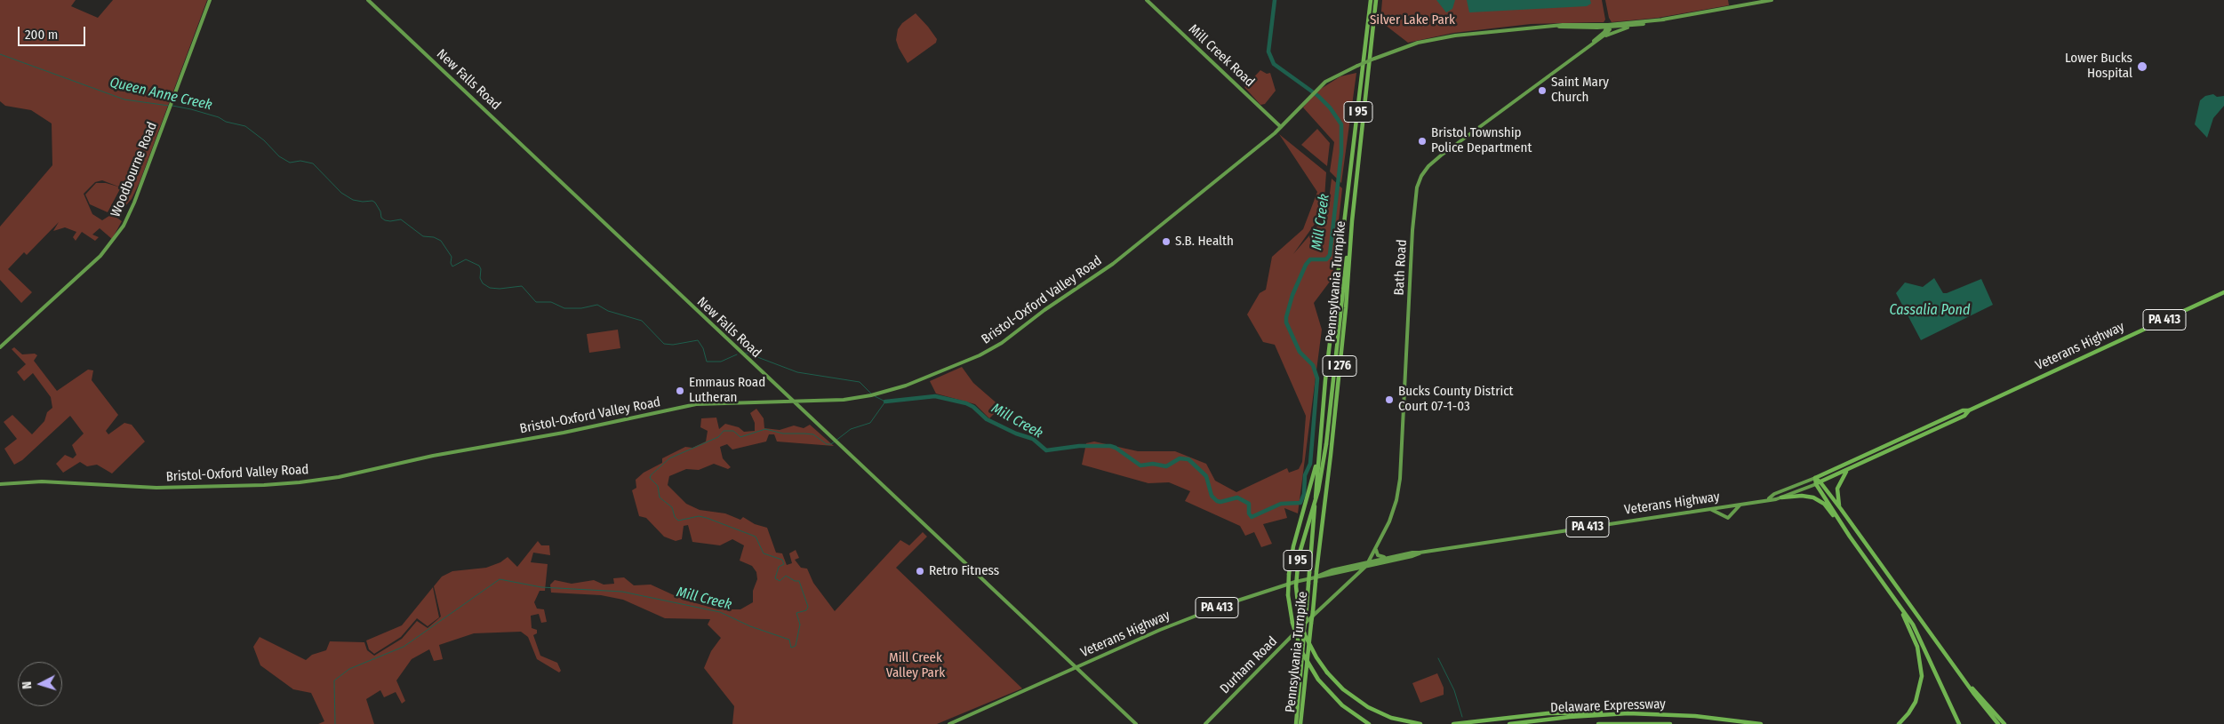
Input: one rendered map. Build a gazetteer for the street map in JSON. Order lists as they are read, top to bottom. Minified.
{"streets":{"highway":["I 95","Pennsylvania Turnpike","PA 413","Veterans Highway","I 276","Delaware Expressway"],"main road":["Mill Creek Road","New Falls Road","Woodbourne Road","Bath Road","Bristol-Oxford Valley Road","Durham Road"]},"crossings":[["Mill Creek Road","Bristol-Oxford Valley Road"],["New Falls Road","Bristol-Oxford Valley Road"],["New Falls Road","Veterans Highway"],["I 95","Pennsylvania Turnpike"],["Bath Road","Bristol-Oxford Valley Road"],["Bath Road","Veterans Highway"],["Bath Road","Durham Road"],["Veterans Highway","Durham Road"]],"water":["Queen Anne Creek","Mill Creek","Cassalia Pond"],"parks":["Silver Lake Park","Mill Creek Valley Park"],"places":["Lower Bucks Hospital","Saint Mary Church","Bristol Township Police Department","S.B. Health","Emmaus Road Lutheran","Bucks County District Court 07-1-03","Retro Fitness"],"scale_bar":"200 m","north":"left"}
